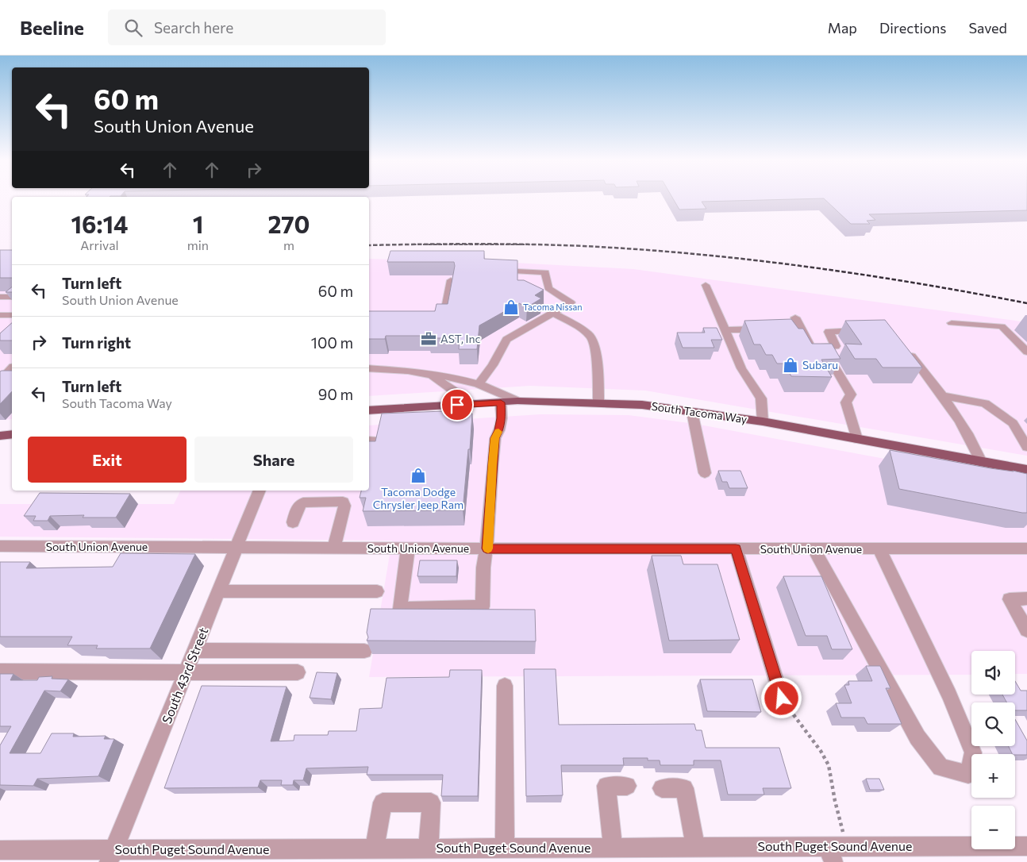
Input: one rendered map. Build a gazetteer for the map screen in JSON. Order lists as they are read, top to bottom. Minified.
{"streets":{"main road":["South Tacoma Way"],"street":["South Union Avenue","South 43rd Street","South Puget Sound Avenue"]},"crossings":[["South Union Avenue","South 43rd Street"],["South 43rd Street","South Puget Sound Avenue"]],"places":{"shop":["Tacoma Nissan","Subaru","Tacoma Dodge Chrysler Jeep Ram"],"office":["AST, Inc"]},"page":{"header":"Beeline","search":"Search here","nav":["Map","Directions","Saved"],"turn":["60 m","South Union Avenue"],"eta":["16:14","Arrival","1","min","270","m"],"list":[{"name":"Turn left","note":"South Union Avenue","value":"60 m"},{"name":"Turn right","value":"100 m"},{"name":"Turn left","note":"South Tacoma Way","value":"90 m"}],"buttons":["Exit","Share"],"map_buttons":["+","−"]}}
